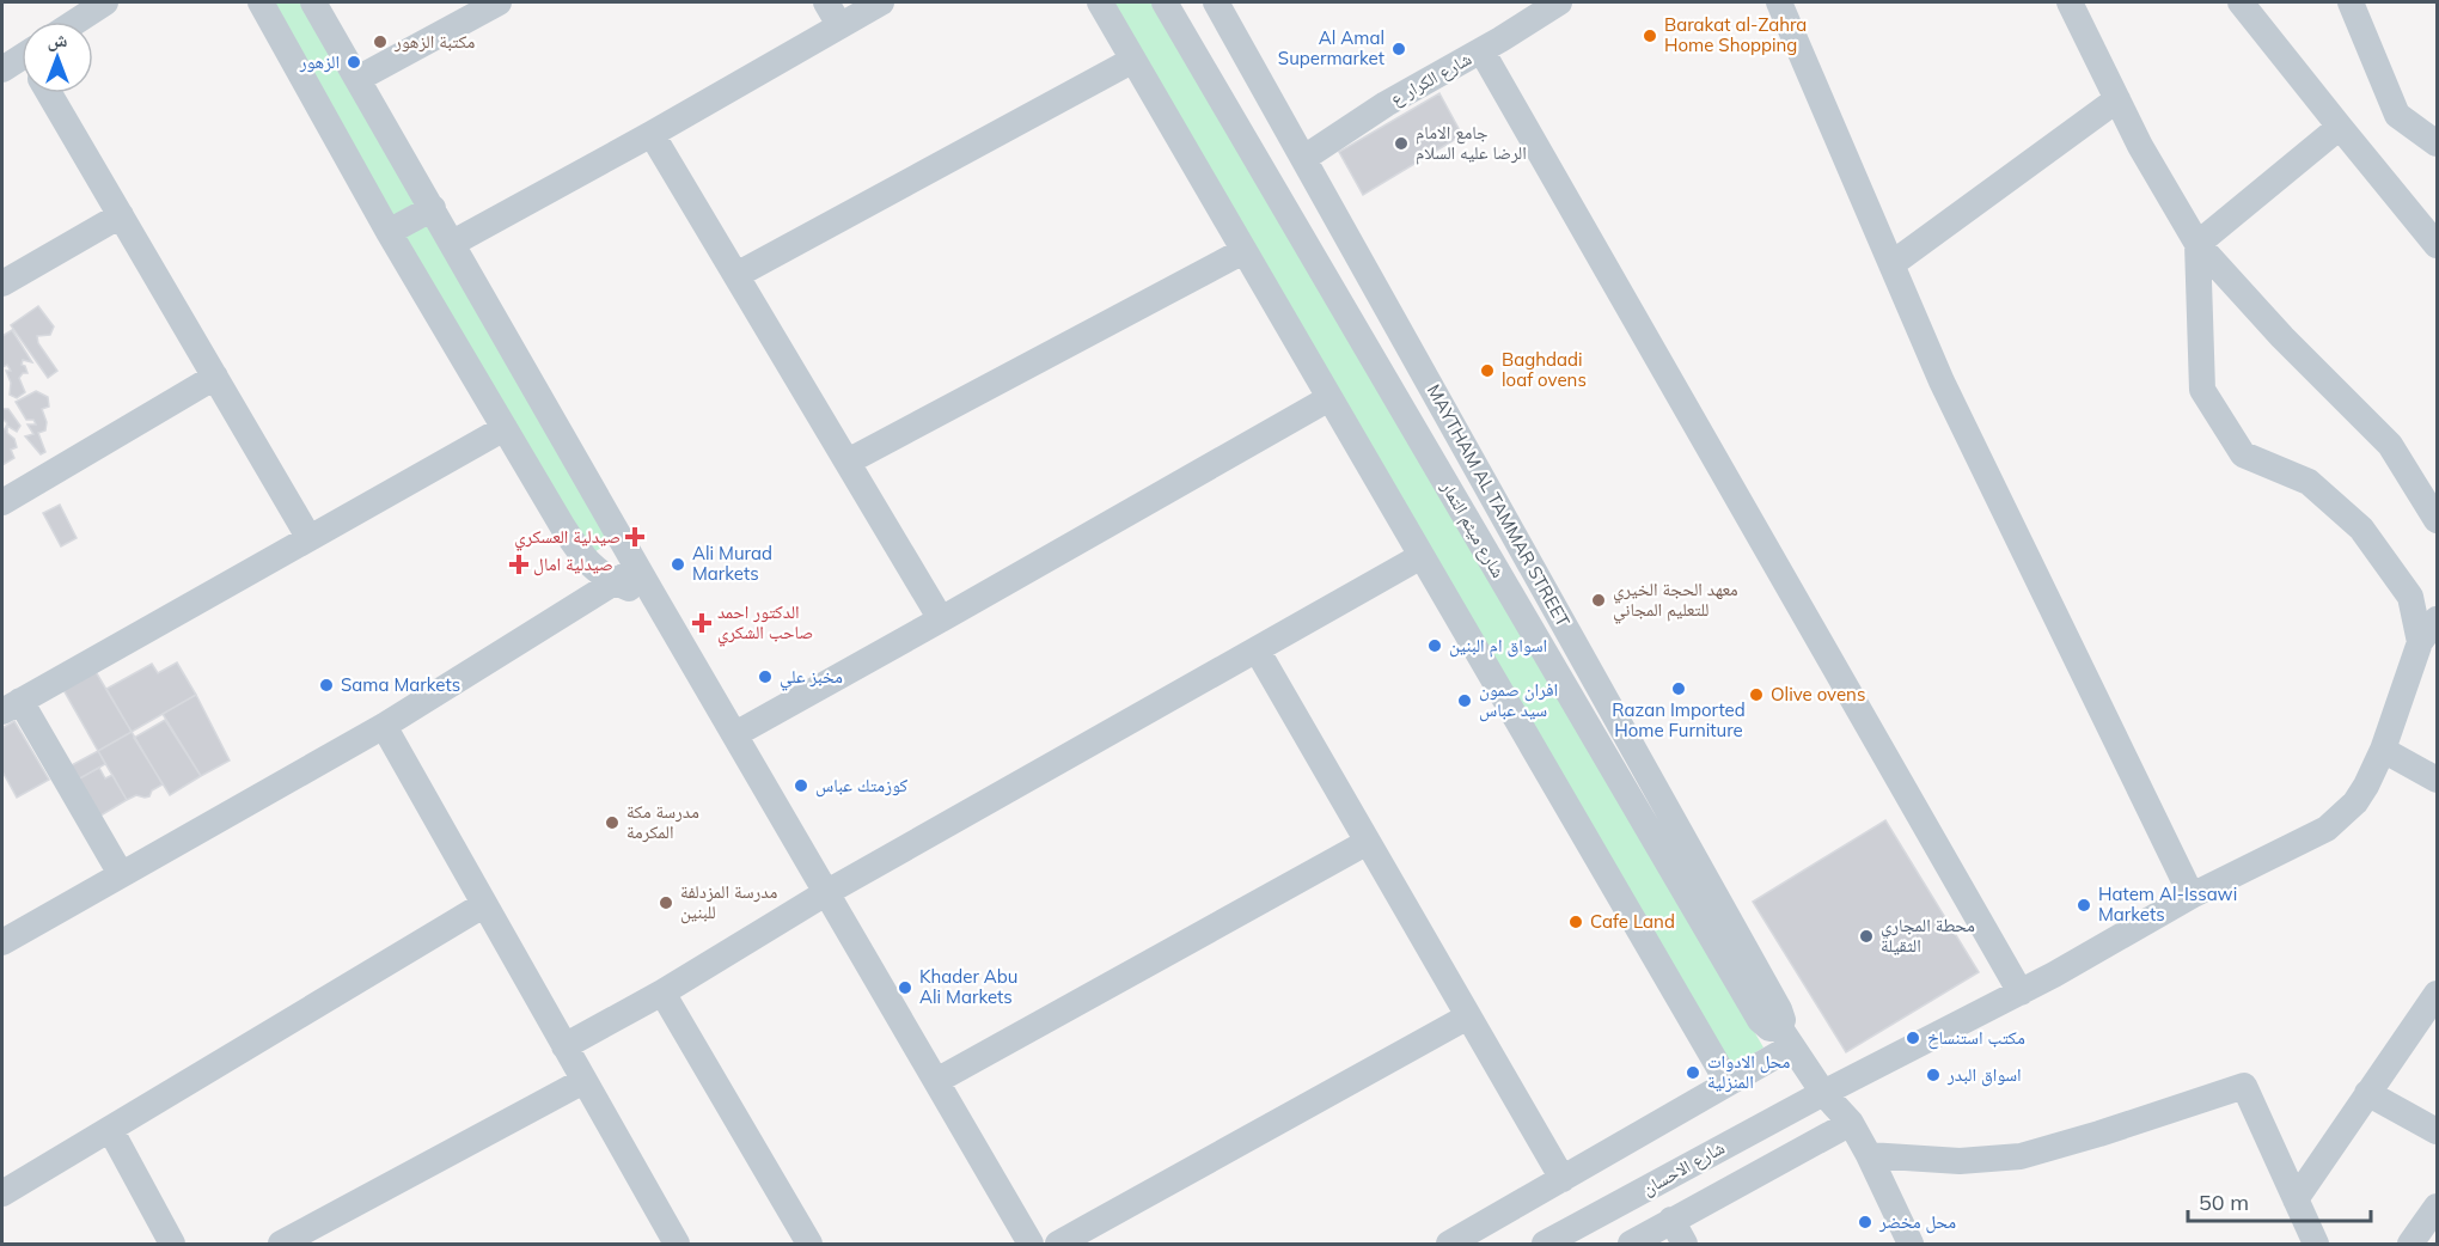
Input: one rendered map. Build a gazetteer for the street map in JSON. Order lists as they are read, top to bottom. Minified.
{"streets":{"street":["شارع الكرار ع","شارع ميثم التمار","شارع الاحسان"]},"crossings":[["شارع الكرار ع","شارع ميثم التمار"]],"places":{"other":["Barakat al-Zahra Home Shopping","مكتبة الزهور","Al Amal Supermarket","الزهور","جامع الامام الرضا عليه السلام","Baghdadi loaf ovens","Ali Murad Markets","معهد الحجة الخيري للتعليم المجاني","اسواق ام البنين","مخبز علي","Sama Markets","Razan Imported Home Furniture","Olive ovens","افران صمون سيد عباس","كوزمتك عباس","مدرسة مكة المكرمة","مدرسة المزدلفة للبنين","Hatem Al-Issawi Markets","Cafe Land","محطة المجاري الثقيلة","Khader Abu Ali Markets","مكتب استنساخ","محل الادوات المنزلية","اسواق البدر","محل مخضر"],"health":["صيدلية العسكري","صيدلية امال","الدكتور احمد صاحب الشكري"]},"scale_bar":"50 m","north":"top"}
